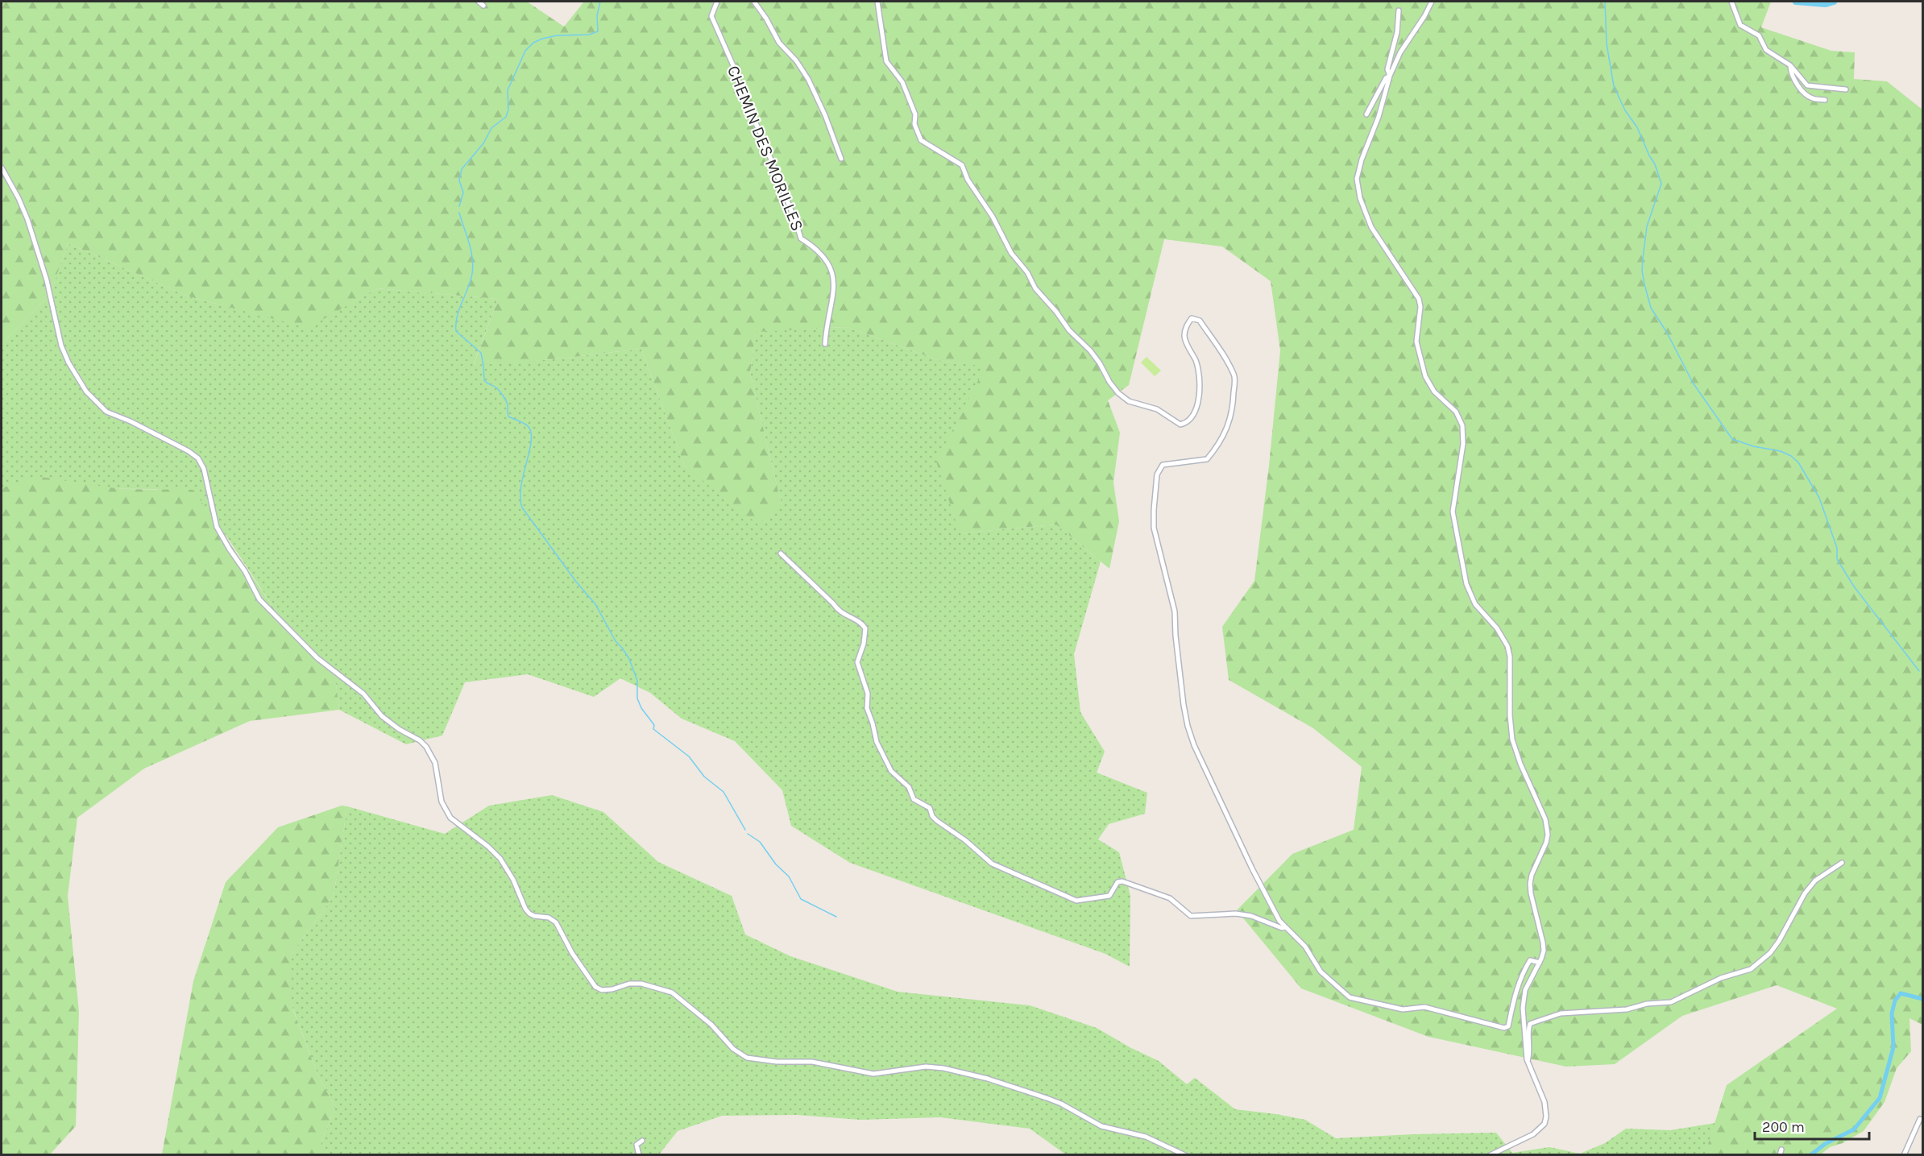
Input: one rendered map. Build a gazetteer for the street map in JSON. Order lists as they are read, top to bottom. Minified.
{"streets":{"street":["CHEMIN DES MORILLES"]},"scale_bar":"200 m"}
